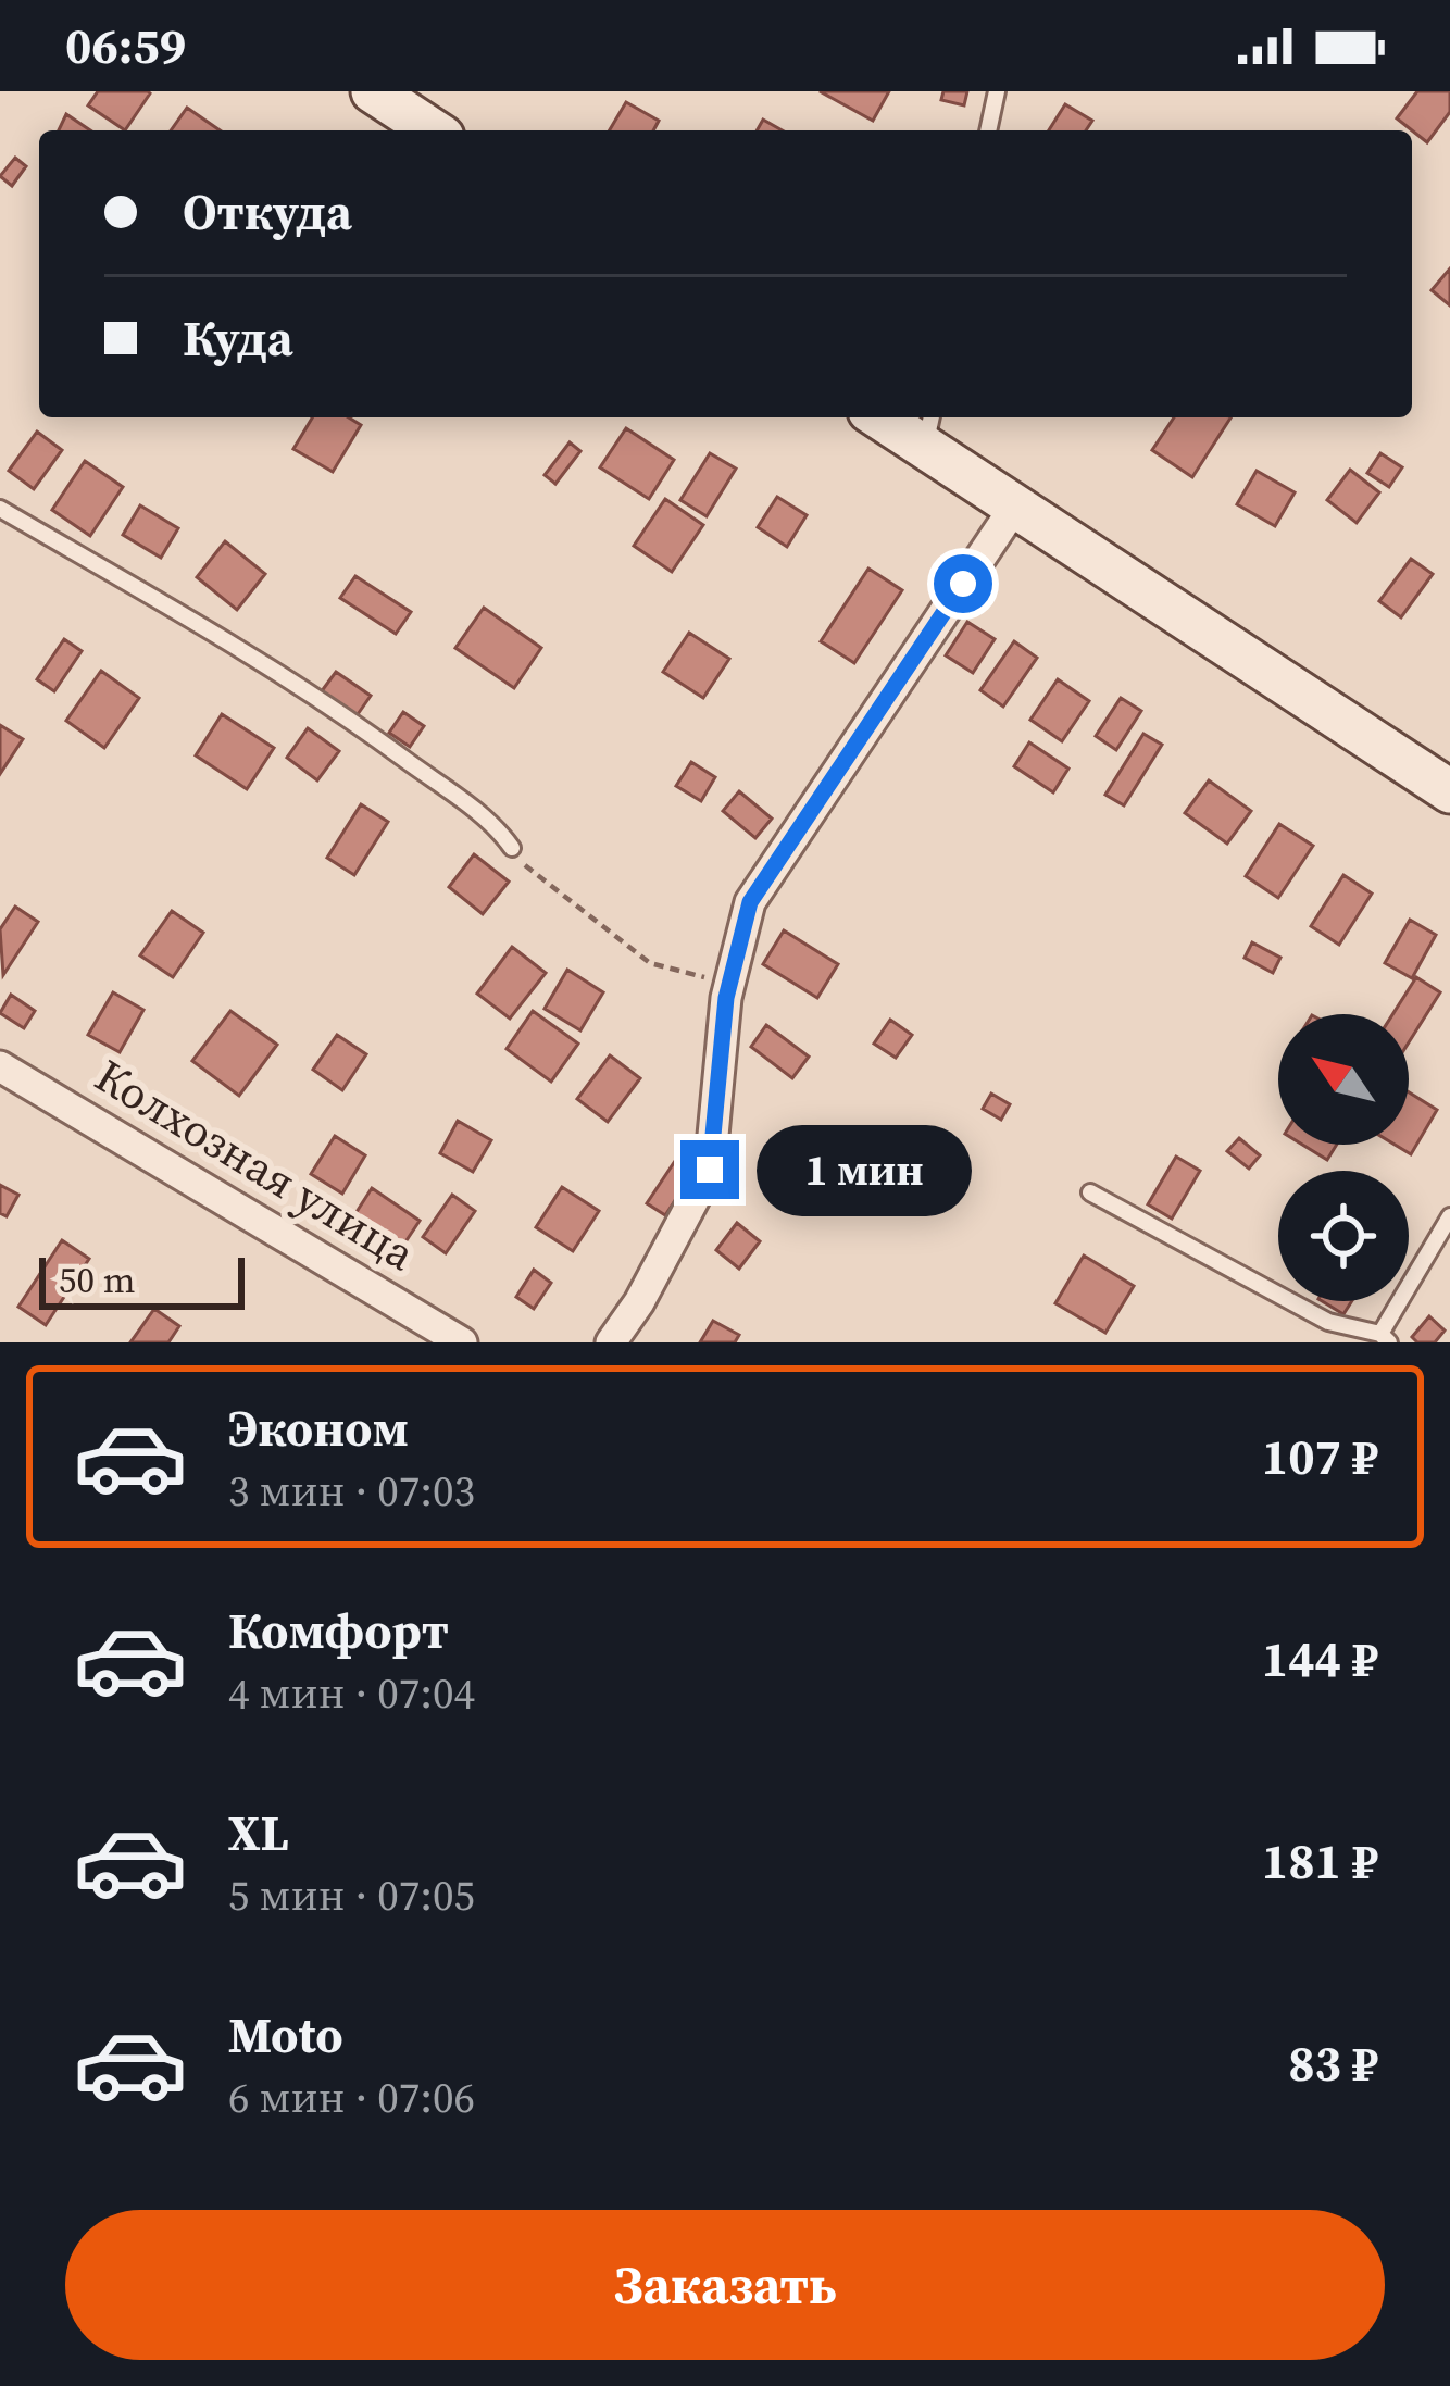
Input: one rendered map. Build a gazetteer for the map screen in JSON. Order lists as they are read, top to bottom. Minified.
{"streets":{"street":["Колхозная улица"]},"scale_bar":"50 m","north":"top left","page":{"status":"06:59","banner":["Откуда","Куда"],"bubble":"1 мин","scale":"50 m","list":[{"name":"Эконом","note":"3 мин · 07:03","value":"107 ₽"},{"name":"Комфорт","note":"4 мин · 07:04","value":"144 ₽"},{"name":"XL","note":"5 мин · 07:05","value":"181 ₽"},{"name":"Moto","note":"6 мин · 07:06","value":"83 ₽"}],"buttons":"Заказать"}}
